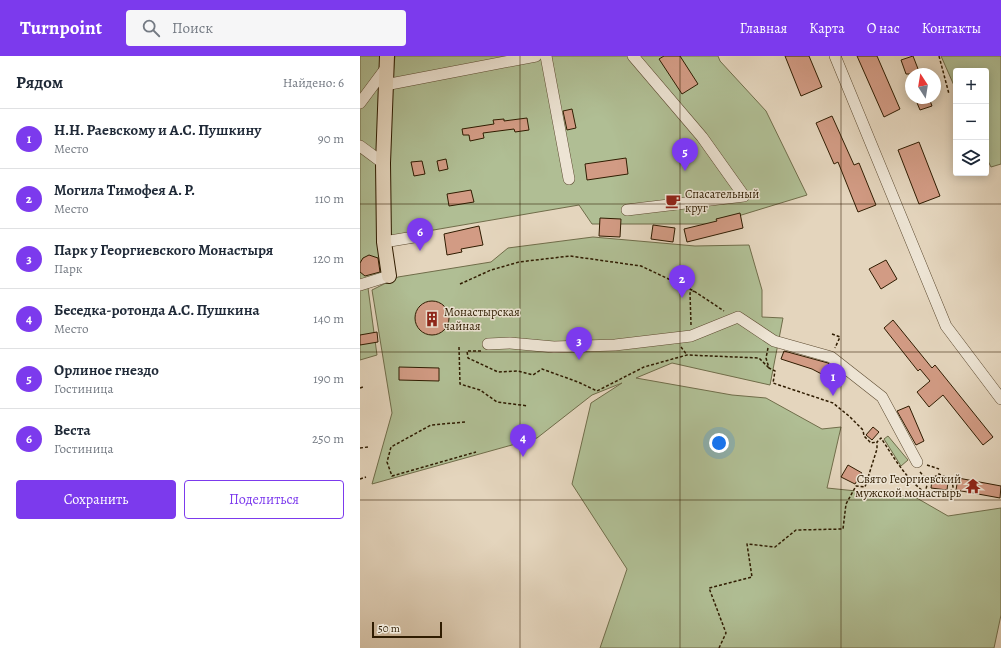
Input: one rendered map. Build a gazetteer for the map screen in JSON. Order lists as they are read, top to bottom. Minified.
{"places":{"cafe":["Спасательный круг"],"building":["Монастырская чайная"],"temple":["Свято Георгиевский мужской монастырь"]},"scale_bar":"50 m","north":"top","page":{"header":"Turnpoint","search":"Поиск","nav":["Главная","Карта","О нас","Контакты"],"heading":["Рядом","Найдено: 6"],"map_buttons":["+","−"],"list":[{"mark":"1","name":"Н.Н. Раевскому и А.С. Пушкину","note":"Место","value":"90 m"},{"mark":"2","name":"Могила Тимофея А. Р.","note":"Место","value":"110 m"},{"mark":"3","name":"Парк у Георгиевского Монастыря","note":"Парк","value":"120 m"},{"mark":"4","name":"Беседка-ротонда А.С. Пушкина","note":"Место","value":"140 m"},{"mark":"5","name":"Орлиное гнездо","note":"Гостиница","value":"190 m"},{"mark":"6","name":"Веста","note":"Гостиница","value":"250 m"}],"pins":["5","6","2","3","1","4"],"buttons":["Сохранить","Поделиться"],"scale":"50 m"}}
